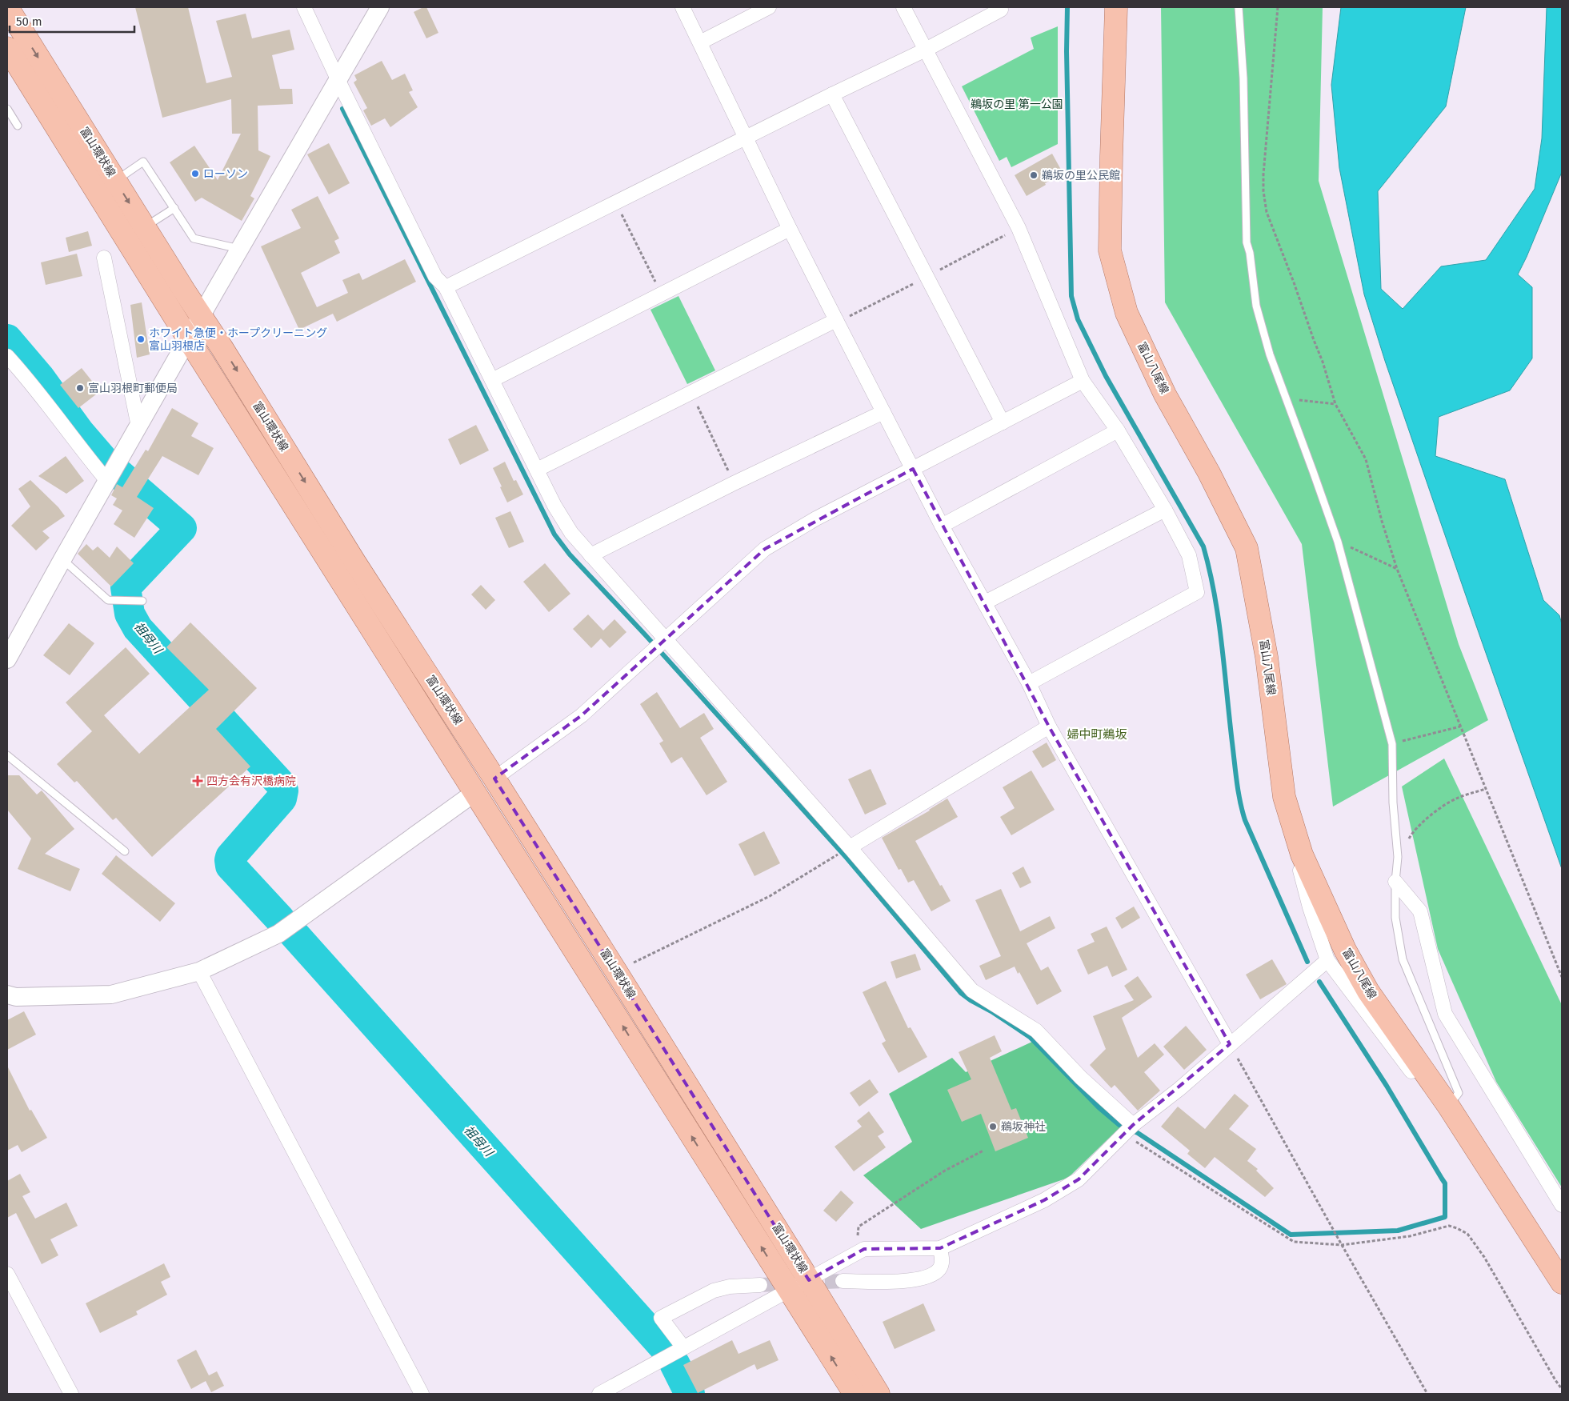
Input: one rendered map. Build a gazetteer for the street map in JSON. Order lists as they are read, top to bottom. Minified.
{"streets":{"main road":["富山環状線","富山八尾線"]},"districts":["婦中町鵜坂"],"water":["祖母川"],"parks":["鵜坂の里 第一公園"],"places":{"other":["ローソン","鵜坂の里公民館","ホワイト急便・ホープクリーニング 富山羽根店","富山羽根町郵便局","鵜坂神社"],"health":["四方会有沢橋病院"]},"scale_bar":"50 m"}
